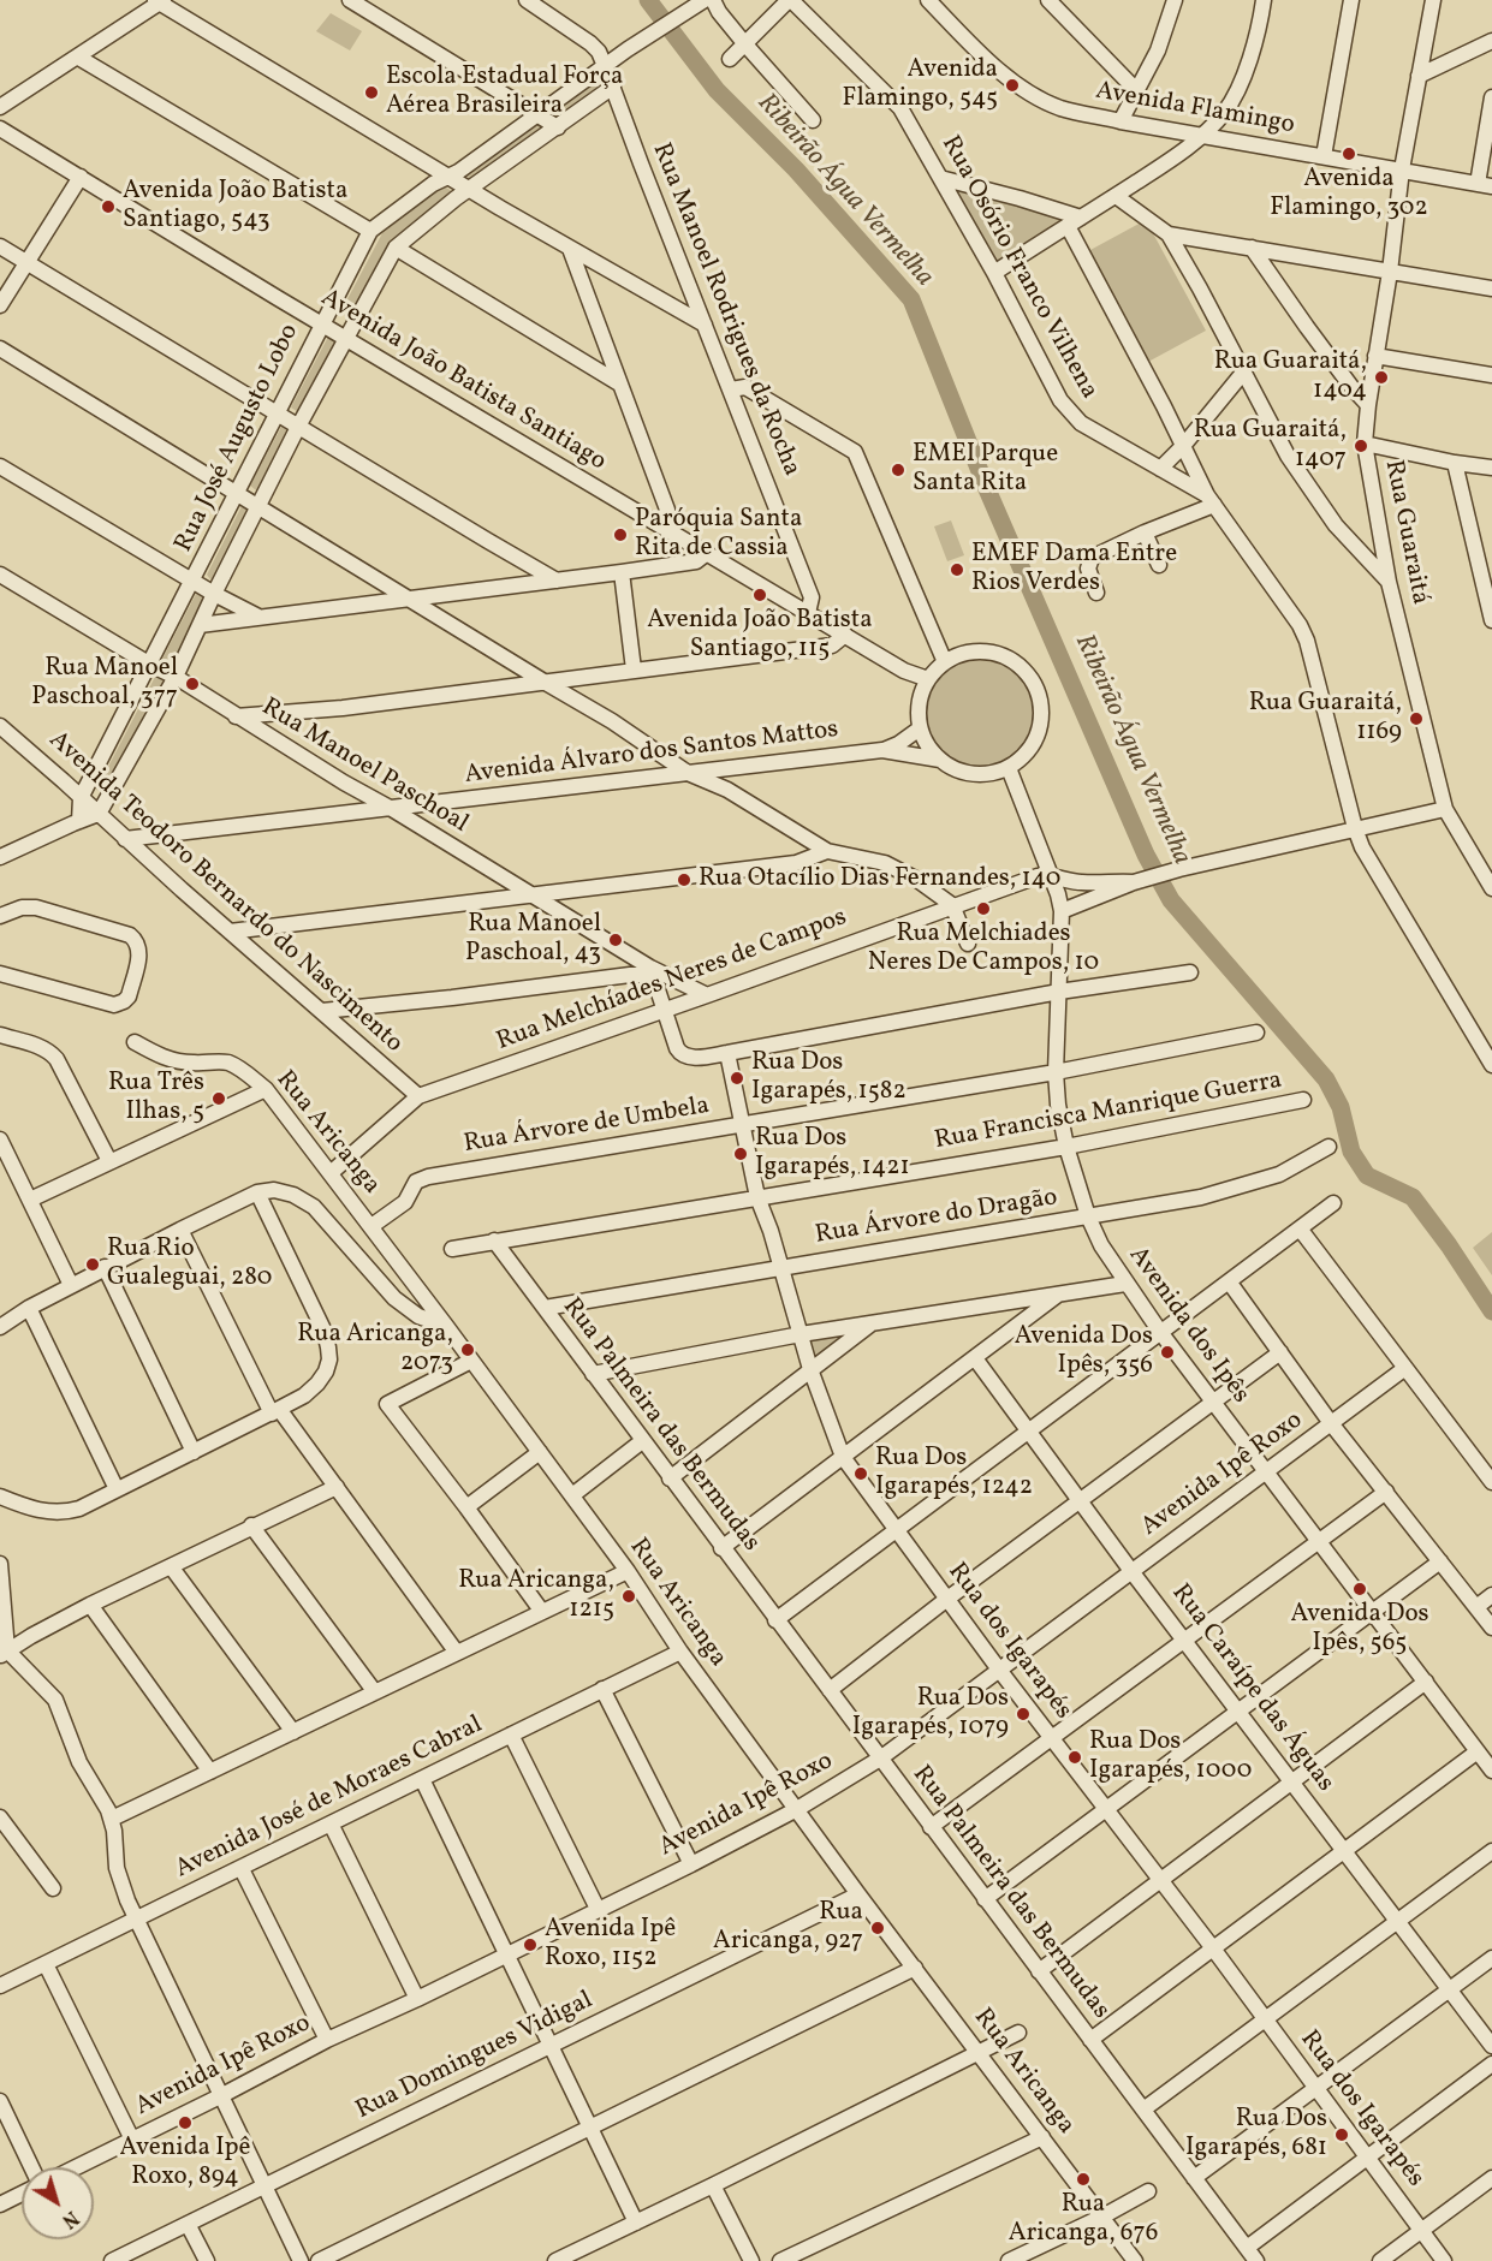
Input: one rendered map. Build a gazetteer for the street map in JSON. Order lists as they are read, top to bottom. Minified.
{"streets":{"street":["Avenida Flamingo","Rua Osório Franco Vilhena","Rua Manoel Rodrigues da Rocha","Avenida João Batista Santiago","Rua José Augusto Lobo","Rua Guaraitá","Avenida Álvaro dos Santos Mattos","Rua Manoel Paschoal","Avenida Teodoro Bernardo do Nascimento","Rua Melchíades Neres de Campos","Rua Francisca Manrique Guerra","Rua Árvore de Umbela","Rua Aricanga","Rua Árvore do Dragão","Avenida dos Ipês","Rua Palmeira das Bermudas","Avenida Ipê Roxo","Rua dos Igarapés","Rua Caraípe das Águas","Avenida José de Moraes Cabral","Rua Domingues Vidigal"]},"crossings":[["Avenida Flamingo","Rua Guaraitá"],["Rua Manoel Rodrigues da Rocha","Avenida João Batista Santiago"],["Rua Manoel Rodrigues da Rocha","Rua José Augusto Lobo"],["Avenida João Batista Santiago","Rua José Augusto Lobo"],["Avenida João Batista Santiago","Avenida Álvaro dos Santos Mattos"],["Avenida João Batista Santiago","Avenida dos Ipês"],["Rua José Augusto Lobo","Rua Manoel Paschoal"],["Rua José Augusto Lobo","Avenida Teodoro Bernardo do Nascimento"],["Avenida Álvaro dos Santos Mattos","Rua Manoel Paschoal"],["Avenida Álvaro dos Santos Mattos","Avenida Teodoro Bernardo do Nascimento"],["Avenida Álvaro dos Santos Mattos","Avenida dos Ipês"],["Rua Manoel Paschoal","Rua Melchíades Neres de Campos"],["Avenida Teodoro Bernardo do Nascimento","Rua Melchíades Neres de Campos"],["Rua Melchíades Neres de Campos","Rua Aricanga"],["Rua Melchíades Neres de Campos","Avenida dos Ipês"],["Rua Francisca Manrique Guerra","Avenida dos Ipês"],["Rua Francisca Manrique Guerra","Rua Palmeira das Bermudas"],["Rua Francisca Manrique Guerra","Rua dos Igarapés"],["Rua Árvore de Umbela","Rua Aricanga"],["Rua Árvore de Umbela","Avenida dos Ipês"],["Rua Árvore de Umbela","Rua dos Igarapés"],["Rua Aricanga","Avenida Ipê Roxo"],["Rua Aricanga","Avenida José de Moraes Cabral"],["Rua Aricanga","Rua Domingues Vidigal"],["Rua Árvore do Dragão","Avenida dos Ipês"],["Rua Árvore do Dragão","Rua Palmeira das Bermudas"],["Rua Árvore do Dragão","Rua dos Igarapés"],["Avenida dos Ipês","Avenida Ipê Roxo"],["Rua Palmeira das Bermudas","Avenida Ipê Roxo"],["Avenida Ipê Roxo","Rua dos Igarapés"],["Avenida Ipê Roxo","Rua Caraípe das Águas"]],"water":["Ribeirão Água Vermelha"],"places":["Avenida Flamingo, 545","Escola Estadual Força Aérea Brasileira","Avenida Flamingo, 302","Avenida João Batista Santiago, 543","Rua Guaraitá, 1404","Rua Guaraitá, 1407","EMEI Parque Santa Rita","Paróquia Santa Rita de Cassia","EMEF Dama Entre Rios Verdes","Avenida João Batista Santiago, 115","Rua Manoel Paschoal, 377","Rua Guaraitá, 1169","Rua Otacílio Dias Fernandes, 140","Rua Melchiades Neres De Campos, 10","Rua Manoel Paschoal, 43","Rua Dos Igarapés, 1582","Rua Três Ilhas, 5","Rua Dos Igarapés, 1421","Rua Rio Gualeguai, 280","Rua Aricanga, 2073","Avenida Dos Ipês, 356","Rua Dos Igarapés, 1242","Avenida Dos Ipês, 565","Rua Aricanga, 1215","Rua Dos Igarapés, 1079","Rua Dos Igarapés, 1000","Rua Aricanga, 927","Avenida Ipê Roxo, 1152","Avenida Ipê Roxo, 894","Rua Dos Igarapés, 681","Rua Aricanga, 676"],"north":"bottom right"}
